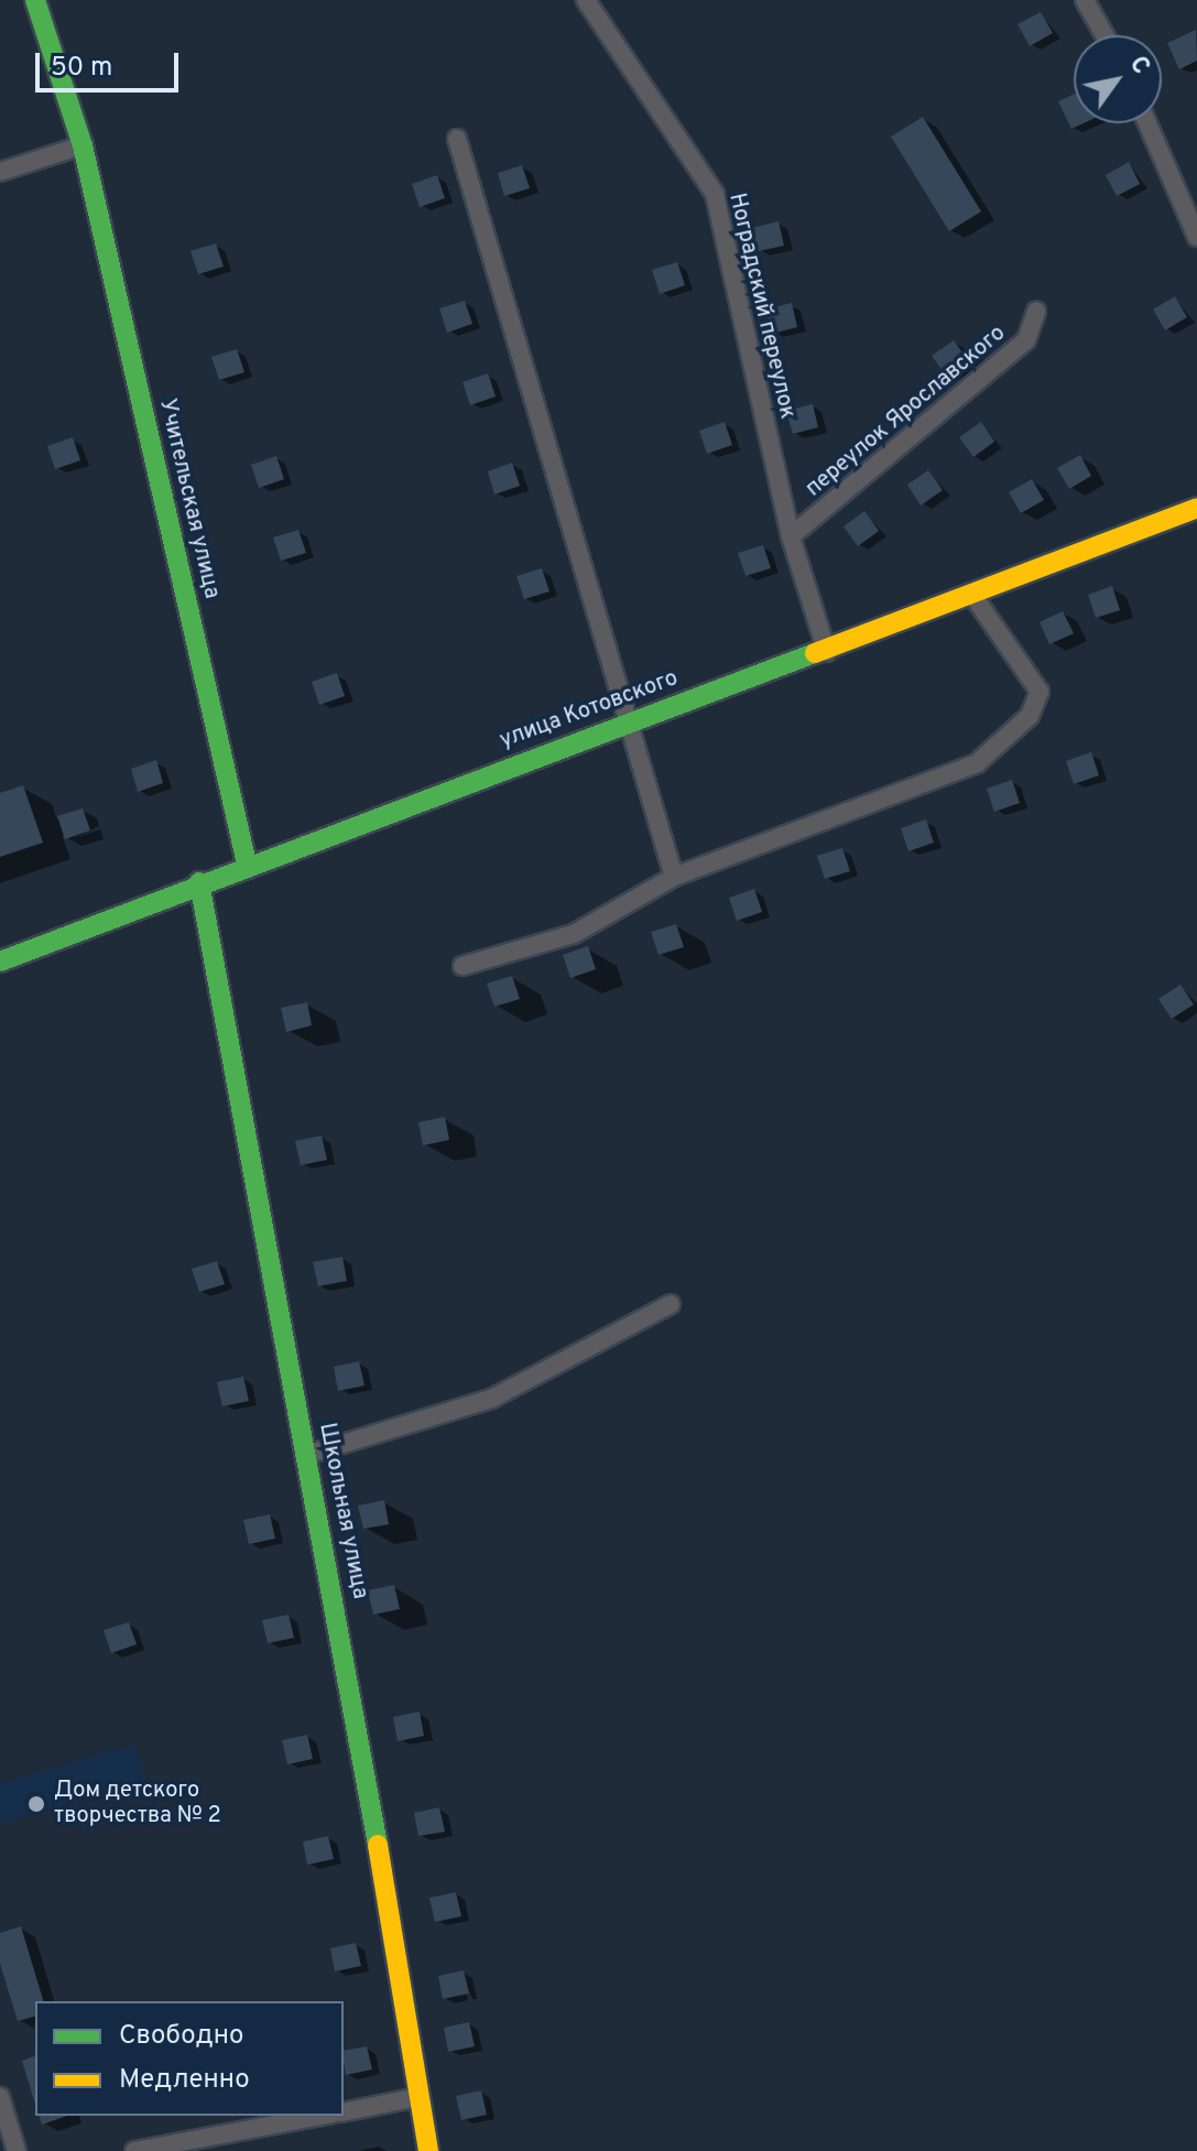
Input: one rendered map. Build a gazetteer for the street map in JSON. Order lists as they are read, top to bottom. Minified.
{"streets":{"street":["Ноградский переулок","переулок Ярославского","Учительская улица","улица Котовского","Школьная улица"]},"crossings":[["Ноградский переулок","переулок Ярославского"],["Ноградский переулок","улица Котовского"],["Учительская улица","улица Котовского"],["улица Котовского","Школьная улица"]],"places":["Дом детского творчества № 2"],"legend":["Свободно","Медленно"],"scale_bar":"50 m","north":"top right"}
